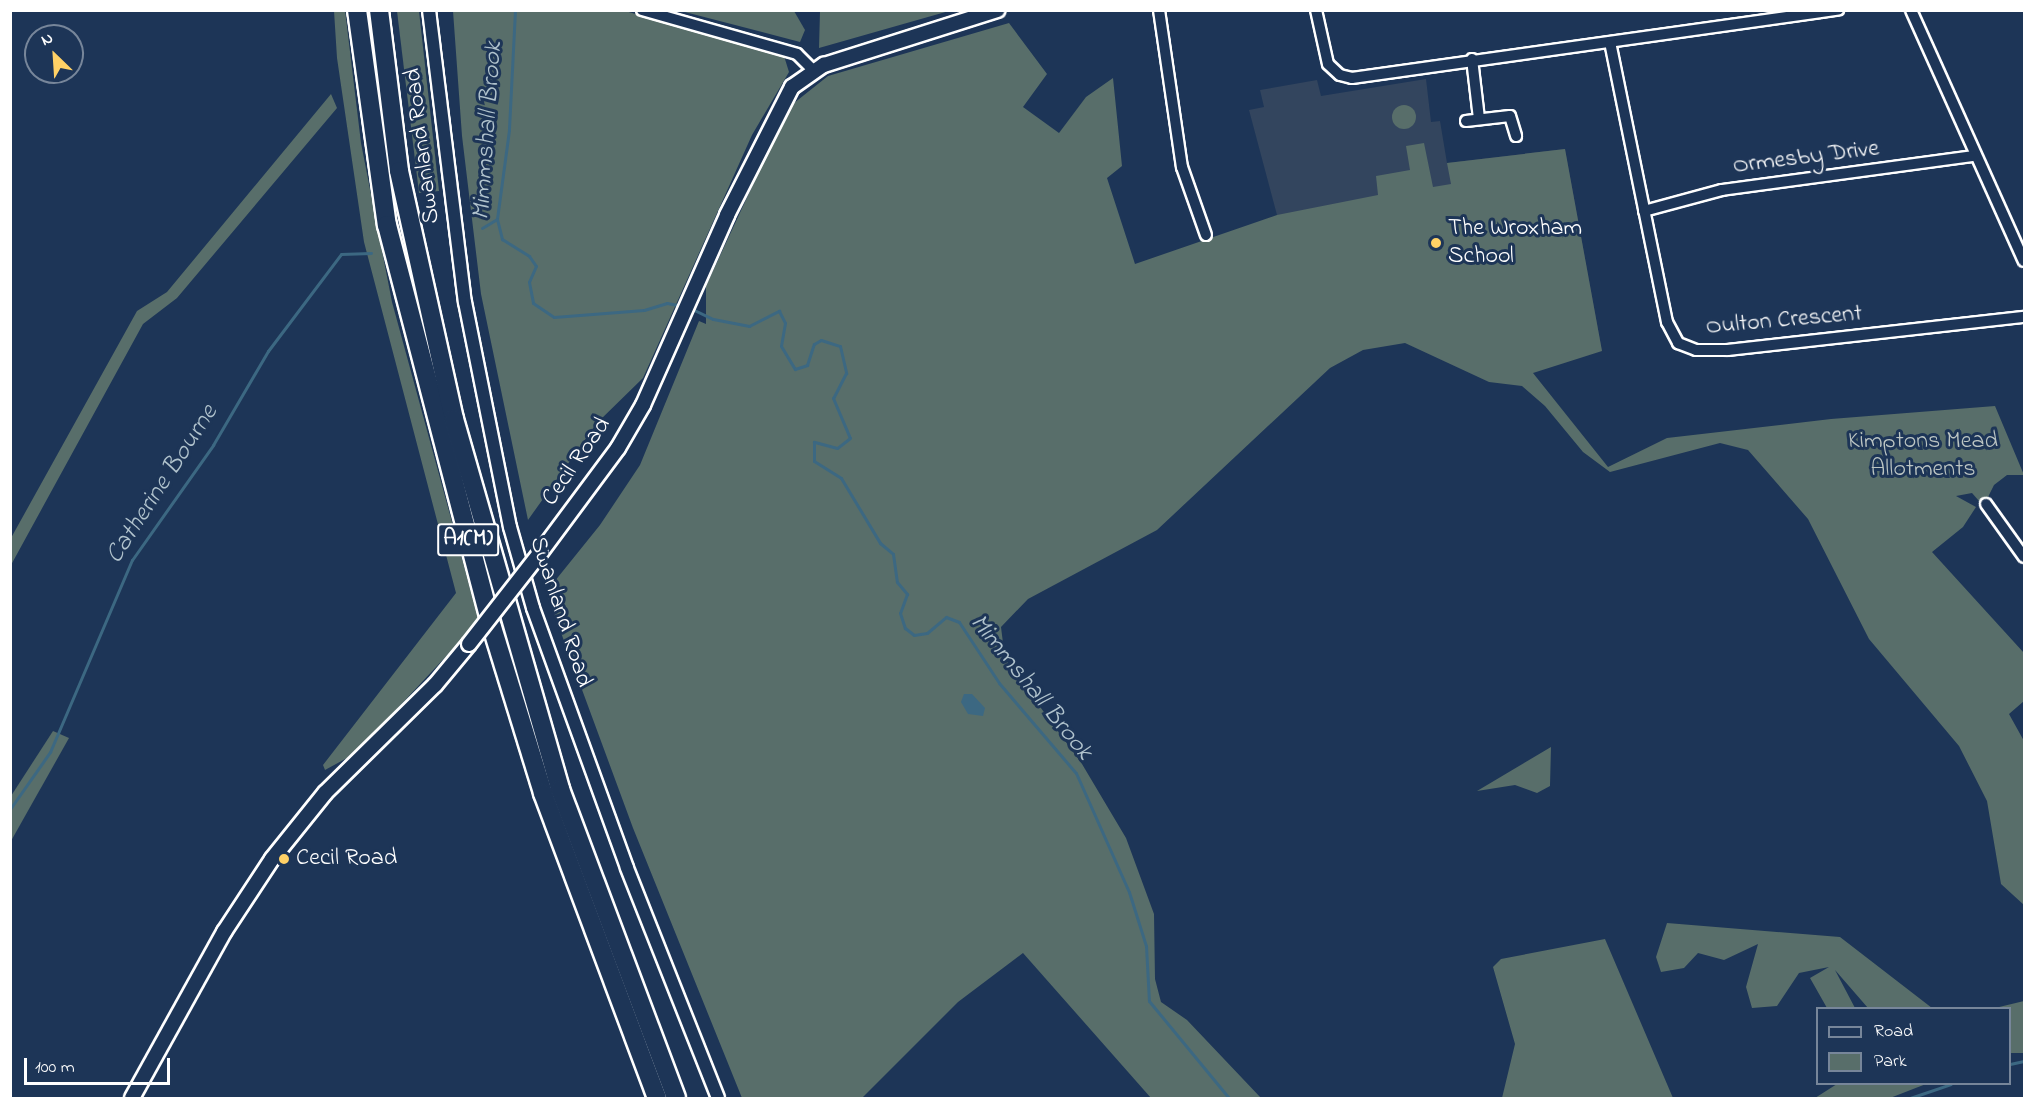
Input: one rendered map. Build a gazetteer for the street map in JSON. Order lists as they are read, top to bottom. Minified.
{"streets":{"highway":["A1(M)"],"main road":["Cecil Road"],"street":["Swanland Road","Ormesby Drive","Oulton Crescent"]},"crossings":[["Ormesby Drive","Oulton Crescent"]],"water":["Mimmshall Brook","Catherine Bourne"],"parks":["Kimptons Mead Allotments"],"places":["The Wroxham School","Cecil Road"],"legend":["Road","Park"],"scale_bar":"100 m","north":"top left"}
